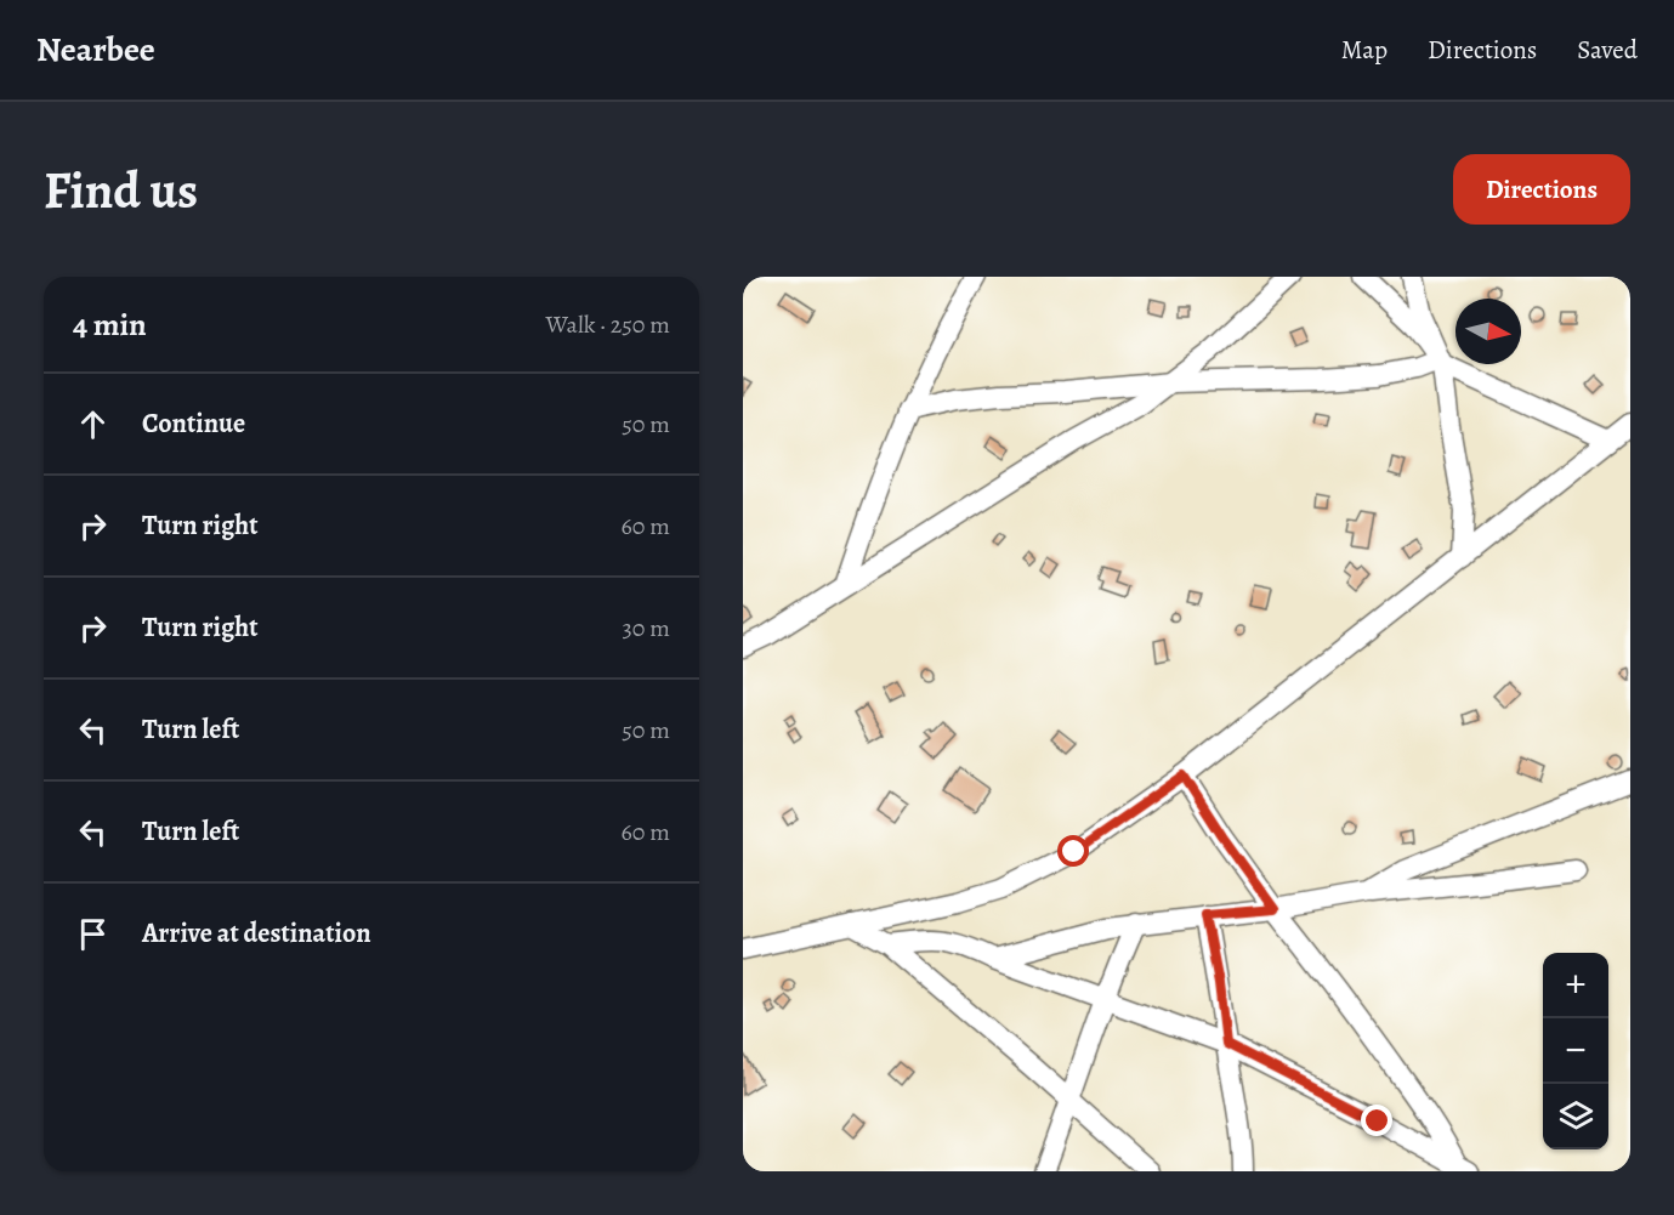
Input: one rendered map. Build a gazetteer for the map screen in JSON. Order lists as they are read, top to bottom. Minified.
{"north":"right","page":{"header":"Nearbee","nav":["Map","Directions","Saved"],"buttons":"Directions","title":"Find us","heading":["4 min","Walk · 250 m"],"list":[["Continue","50 m"],["Turn right","60 m"],["Turn right","30 m"],["Turn left","50 m"],["Turn left","60 m"],"Arrive at destination"],"map_buttons":["+","−"]}}
